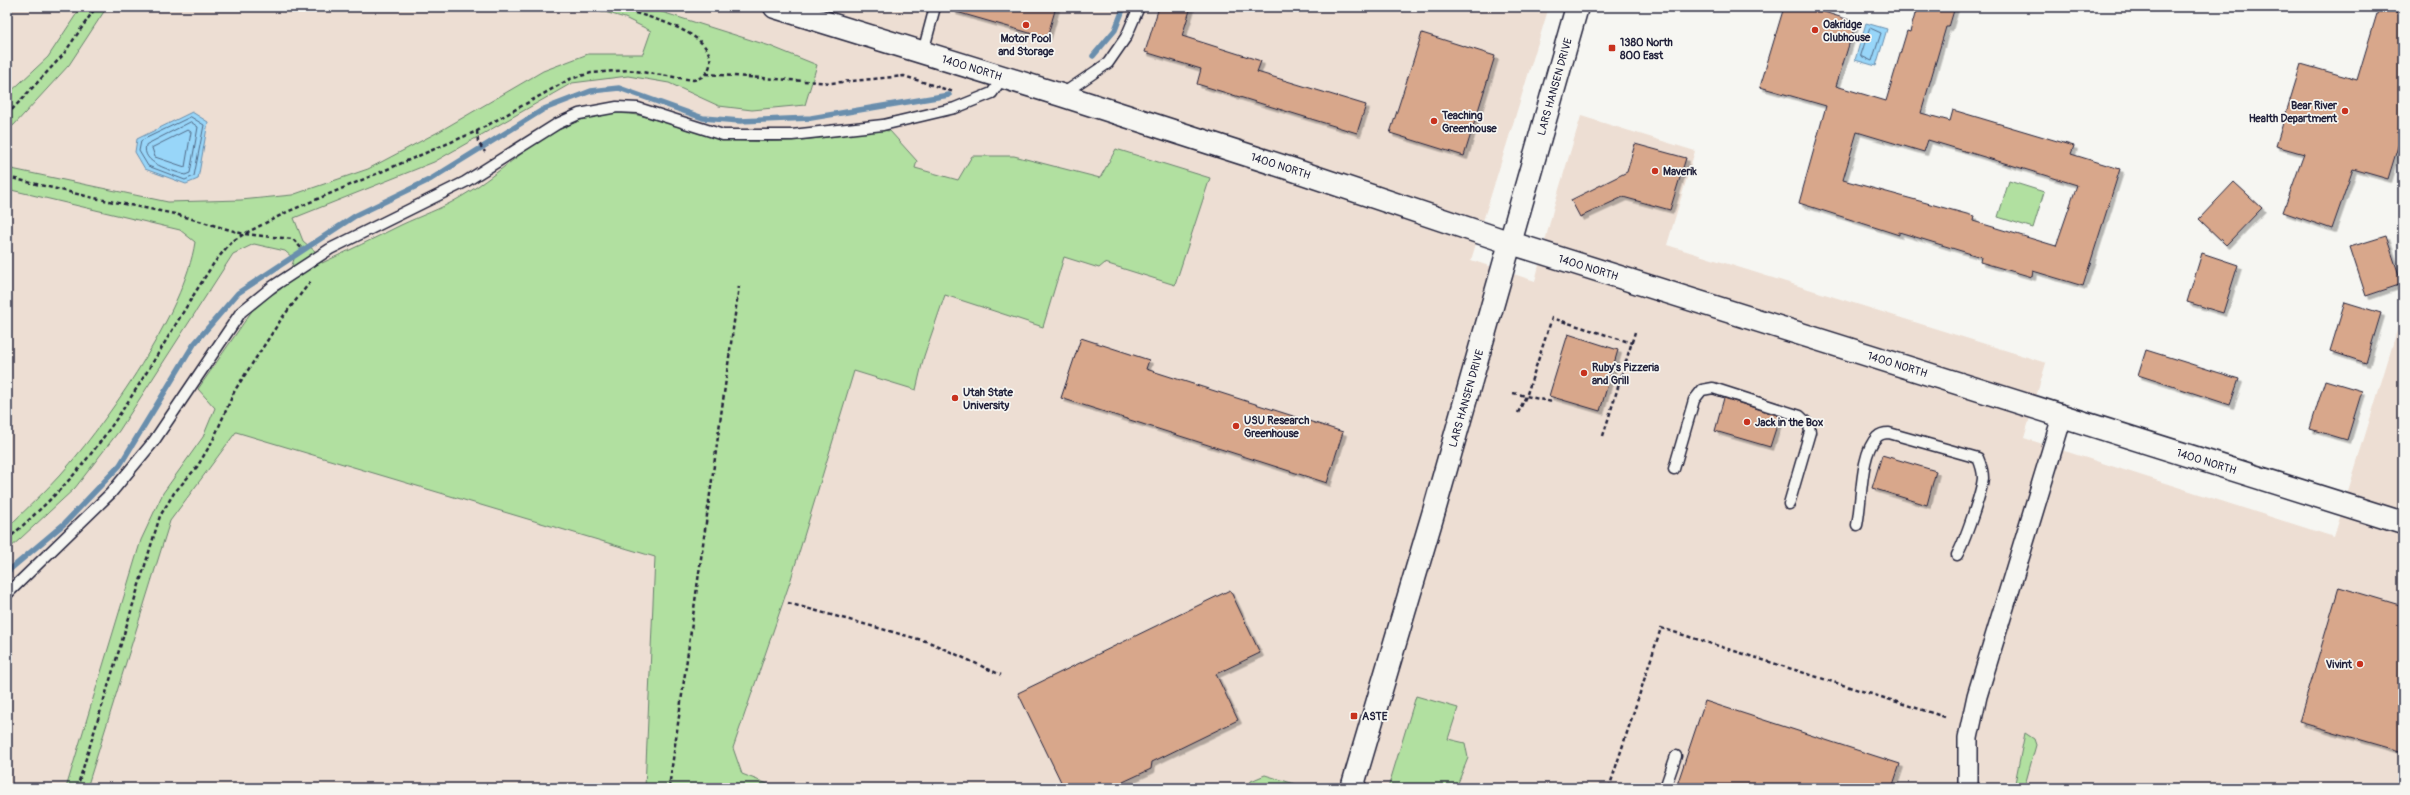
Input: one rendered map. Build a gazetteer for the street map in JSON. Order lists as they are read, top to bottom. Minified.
{"streets":{"main road":["1400 NORTH","LARS HANSEN DRIVE"]},"crossings":[["1400 NORTH","LARS HANSEN DRIVE"]],"places":{"other":["Motor Pool and Storage","Oakridge Clubhouse","Bear River Health Department","Teaching Greenhouse","Maverik","Ruby's Pizzeria and Grill","Utah State University","Jack in the Box","USU Research Greenhouse","Vivint"],"transit":["1380 North 800 East","ASTE"]}}
